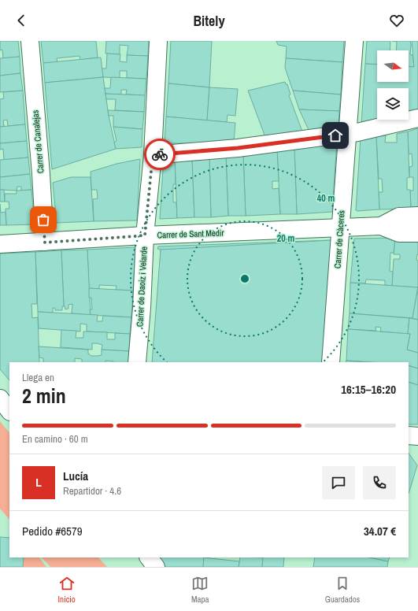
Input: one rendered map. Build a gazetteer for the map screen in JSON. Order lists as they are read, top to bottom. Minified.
{"streets":{"street":["Carrer de Canalejas","Carrer de Sant Medir","Carrer de Càceres","Carrer de Daoiz i Velarde"]},"crossings":[["Carrer de Canalejas","Carrer de Sant Medir"],["Carrer de Sant Medir","Carrer de Càceres"],["Carrer de Sant Medir","Carrer de Daoiz i Velarde"]],"north":"right","page":{"header":"Bitely","heading":["2 min","Llega en","16:15–16:20"],"panel":["Lucía","Repartidor · 4.6","Pedido #6579","34.07 €"],"bar":"En camino · 60 m","round":"L","tabs":["Inicio","Mapa","Guardados"]},"rings":["40 m","20 m"]}
